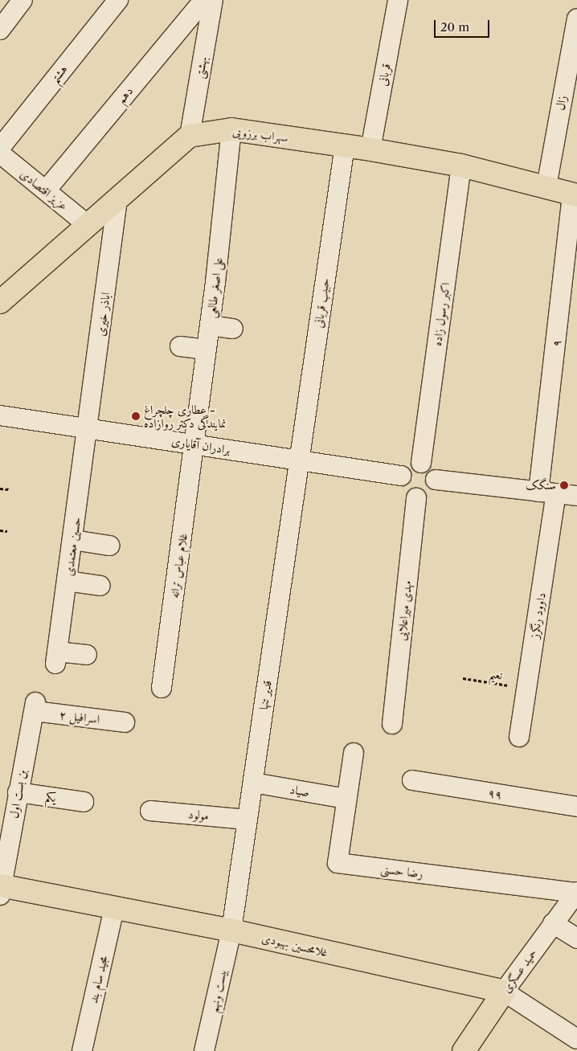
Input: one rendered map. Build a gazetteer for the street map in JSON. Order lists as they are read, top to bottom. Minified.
{"streets":{"main road":["سهراب برزویی","غلامحسین بهبودی","حمید عسگری"],"street":["بهشتی","هشتم","قربانی","دهم","زال","عزیز اقتصادی","علی اصغر طالعی","حبیب قربانی","اباذر خیری","اکبر رسول زاده","۹","برادران آقایاری","حسین معتمدی","غلام عباس ترانه","مهدی میراعلایی","داوود رنگرز","قدیر تنها","اسرافیل ۲","صیاد","بن بست اول","۹۹","یکم","مولود","رضا حسنی","مجید سام بند","بیست ونهم"],"path":["نعیم"]},"crossings":[["بهشتی","سهراب برزویی"],["قربانی","سهراب برزویی"],["دهم","عزیز اقتصادی"],["زال","سهراب برزویی"],["سهراب برزویی","علی اصغر طالعی"],["سهراب برزویی","حبیب قربانی"],["سهراب برزویی","اکبر رسول زاده"],["سهراب برزویی","۹"],["علی اصغر طالعی","برادران آقایاری"],["علی اصغر طالعی","غلام عباس ترانه"],["حبیب قربانی","برادران آقایاری"],["حبیب قربانی","قدیر تنها"],["اباذر خیری","برادران آقایاری"],["اباذر خیری","حسین معتمدی"],["اکبر رسول زاده","برادران آقایاری"],["اکبر رسول زاده","مهدی میراعلایی"],["۹","داوود رنگرز"],["برادران آقایاری","حسین معتمدی"],["برادران آقایاری","غلام عباس ترانه"],["برادران آقایاری","مهدی میراعلایی"],["برادران آقایاری","قدیر تنها"],["داوود رنگرز","نعیم"],["قدیر تنها","صیاد"],["قدیر تنها","مولود"],["قدیر تنها","غلامحسین بهبودی"],["قدیر تنها","بیست ونهم"],["اسرافیل ۲","بن بست اول"],["صیاد","رضا حسنی"],["بن بست اول","یکم"],["بن بست اول","غلامحسین بهبودی"],["رضا حسنی","حمید عسگری"],["غلامحسین بهبودی","حمید عسگری"],["غلامحسین بهبودی","مجید سام بند"],["غلامحسین بهبودی","بیست ونهم"]],"places":["عطاری چلچراغ - نمایندگی دکتر روازاده","سنگک"],"scale_bar":"20 m"}
